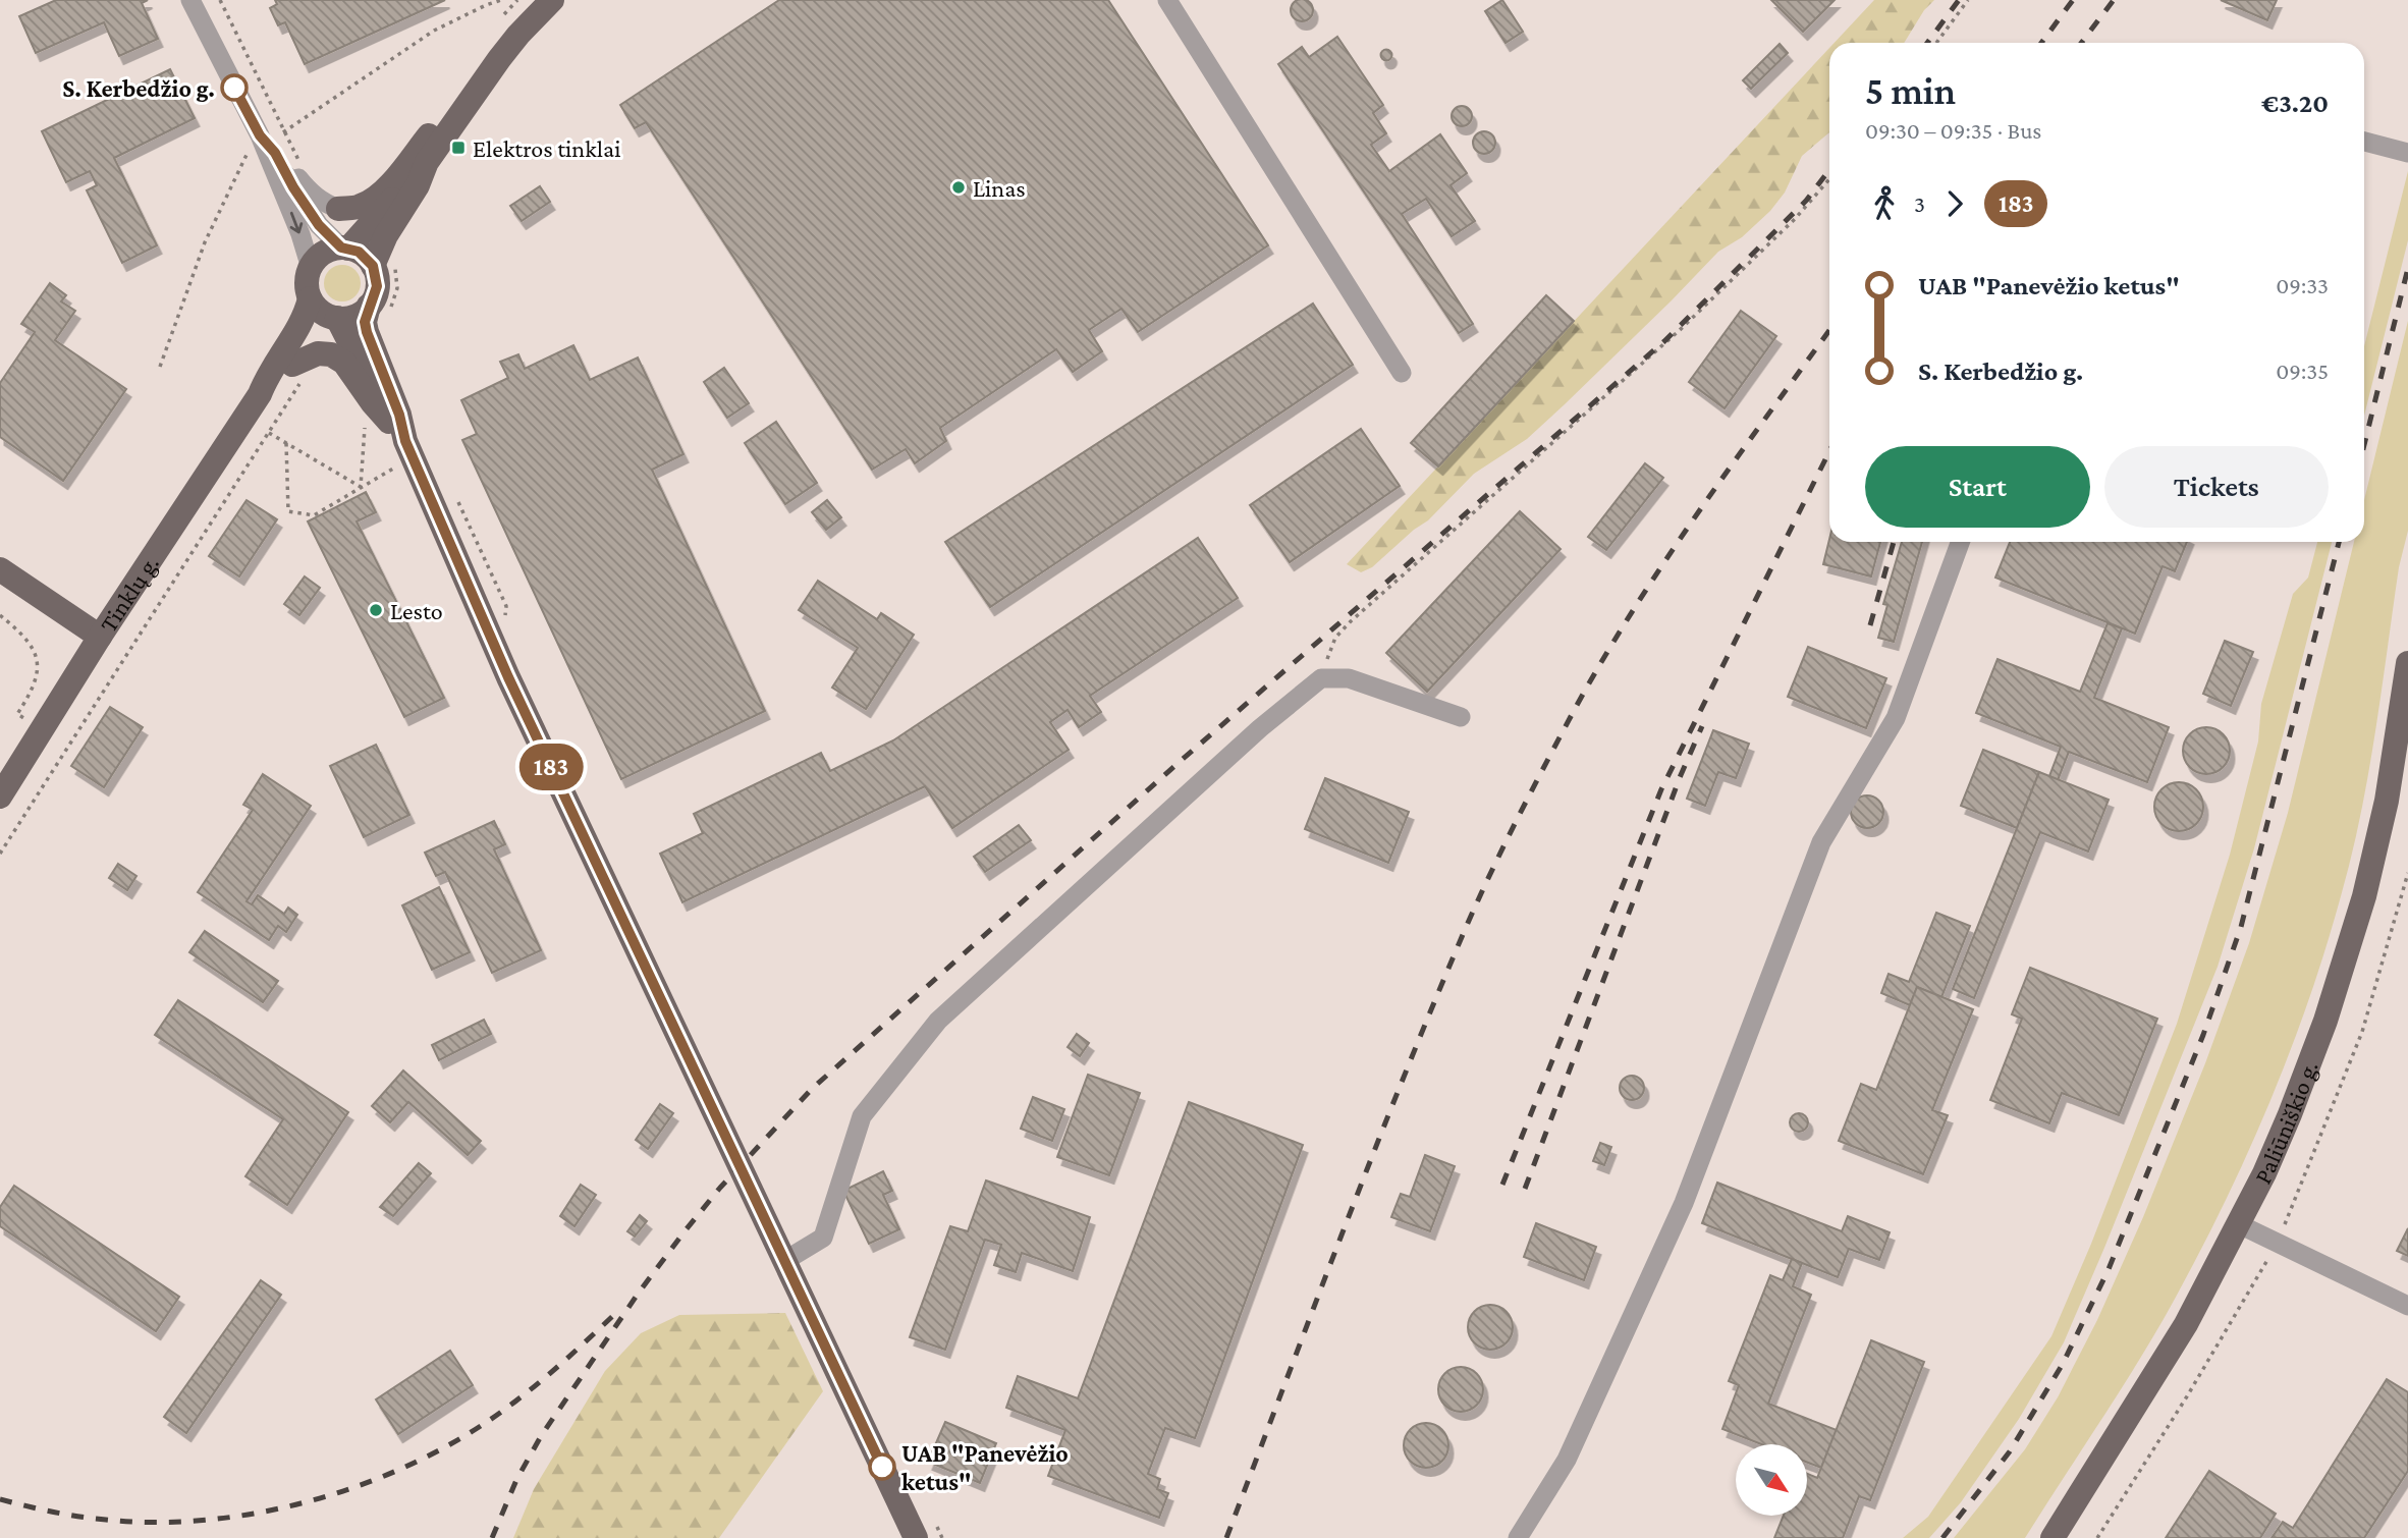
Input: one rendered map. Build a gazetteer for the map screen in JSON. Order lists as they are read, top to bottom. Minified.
{"streets":{"main road":["Tinklų g.","Paliūniškio g."]},"places":{"other":["S. Kerbedžio g.","Linas","Lesto","UAB \"Panevėžio ketus\""],"transit":["Elektros tinklai"]},"lines":["bus line 183"],"north":"bottom right","page":{"on_map":"183","heading":["5 min","09:30 – 09:35 · Bus","€3.20"],"legs":["3","183"],"list":[{"name":"UAB \"Panevėžio ketus\"","value":"09:33"},{"name":"S. Kerbedžio g.","value":"09:35"}],"buttons":["Start","Tickets"]}}
